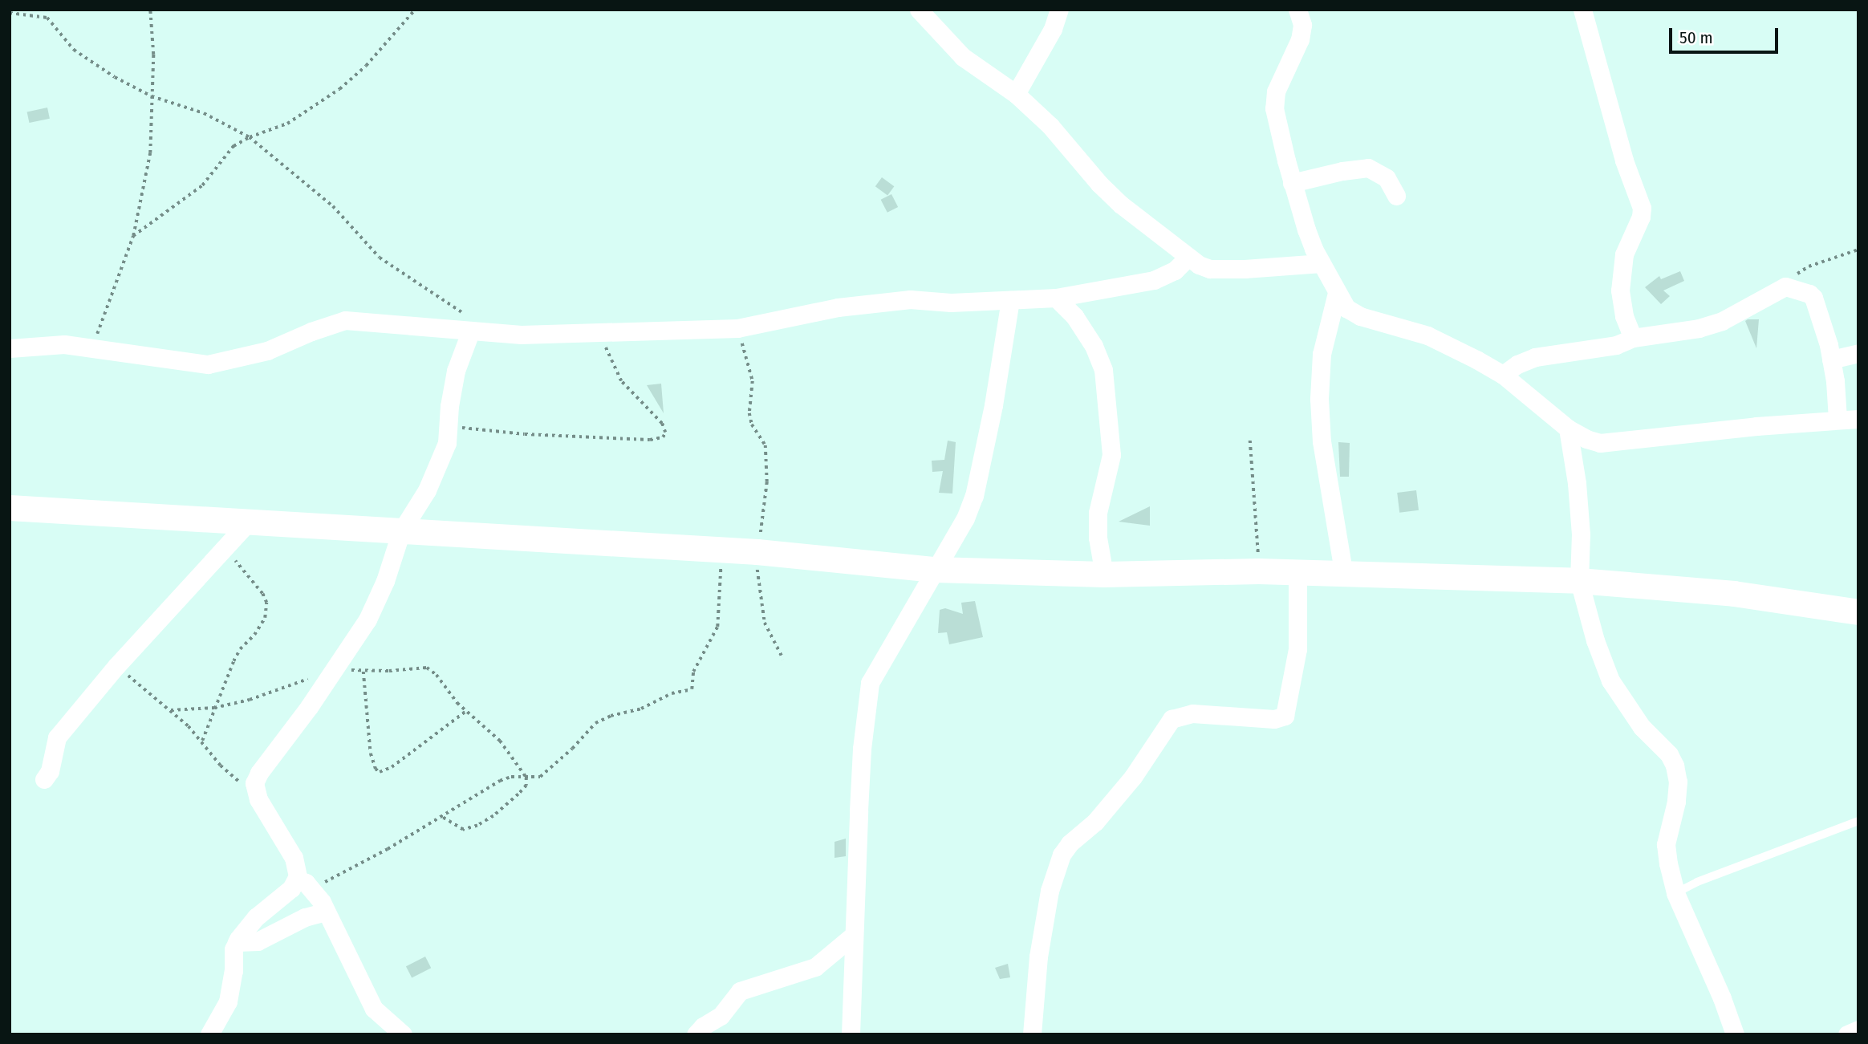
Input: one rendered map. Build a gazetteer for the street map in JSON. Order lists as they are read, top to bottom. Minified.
{"scale_bar":"50 m"}
